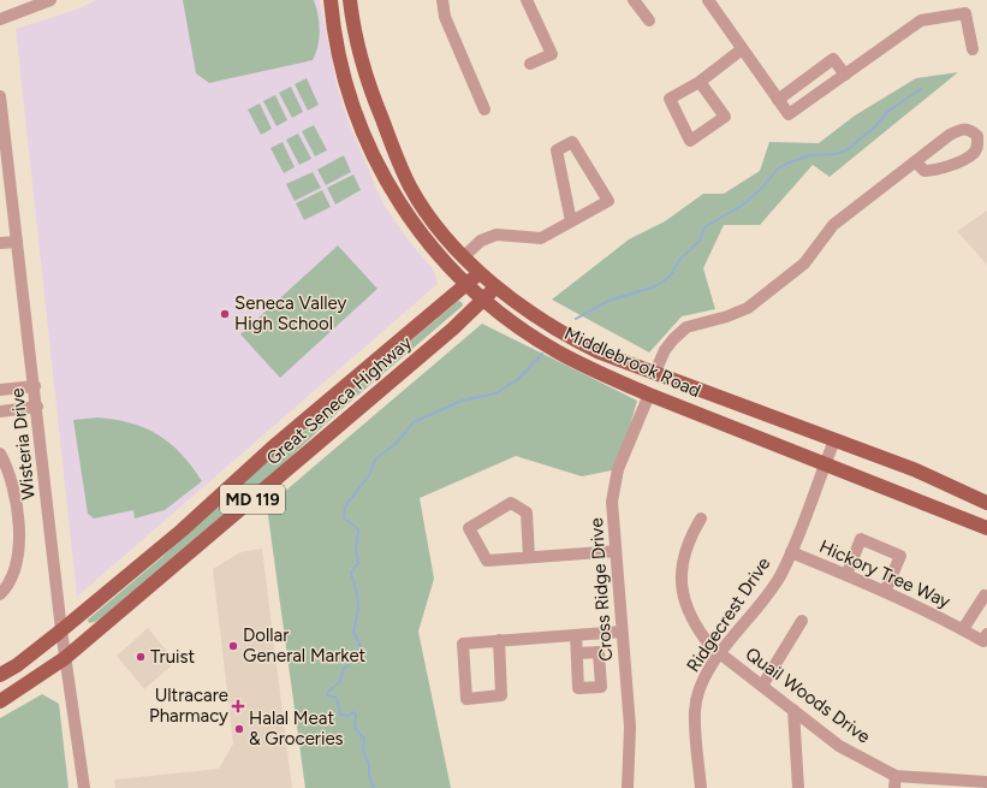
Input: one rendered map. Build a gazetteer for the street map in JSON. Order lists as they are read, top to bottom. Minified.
{"streets":{"main road":["Middlebrook Road","Great Seneca Highway","MD 119"],"street":["Wisteria Drive","Hickory Tree Way","Cross Ridge Drive","Ridgecrest Drive","Quail Woods Drive"]},"crossings":[["Middlebrook Road","Great Seneca Highway"],["Middlebrook Road","Cross Ridge Drive"],["Middlebrook Road","Ridgecrest Drive"],["Great Seneca Highway","Wisteria Drive"],["Hickory Tree Way","Ridgecrest Drive"],["Ridgecrest Drive","Quail Woods Drive"]],"places":{"other":["Seneca Valley High School","Dollar General Market","Truist","Halal Meat & Groceries"],"health":["Ultracare Pharmacy"]}}
